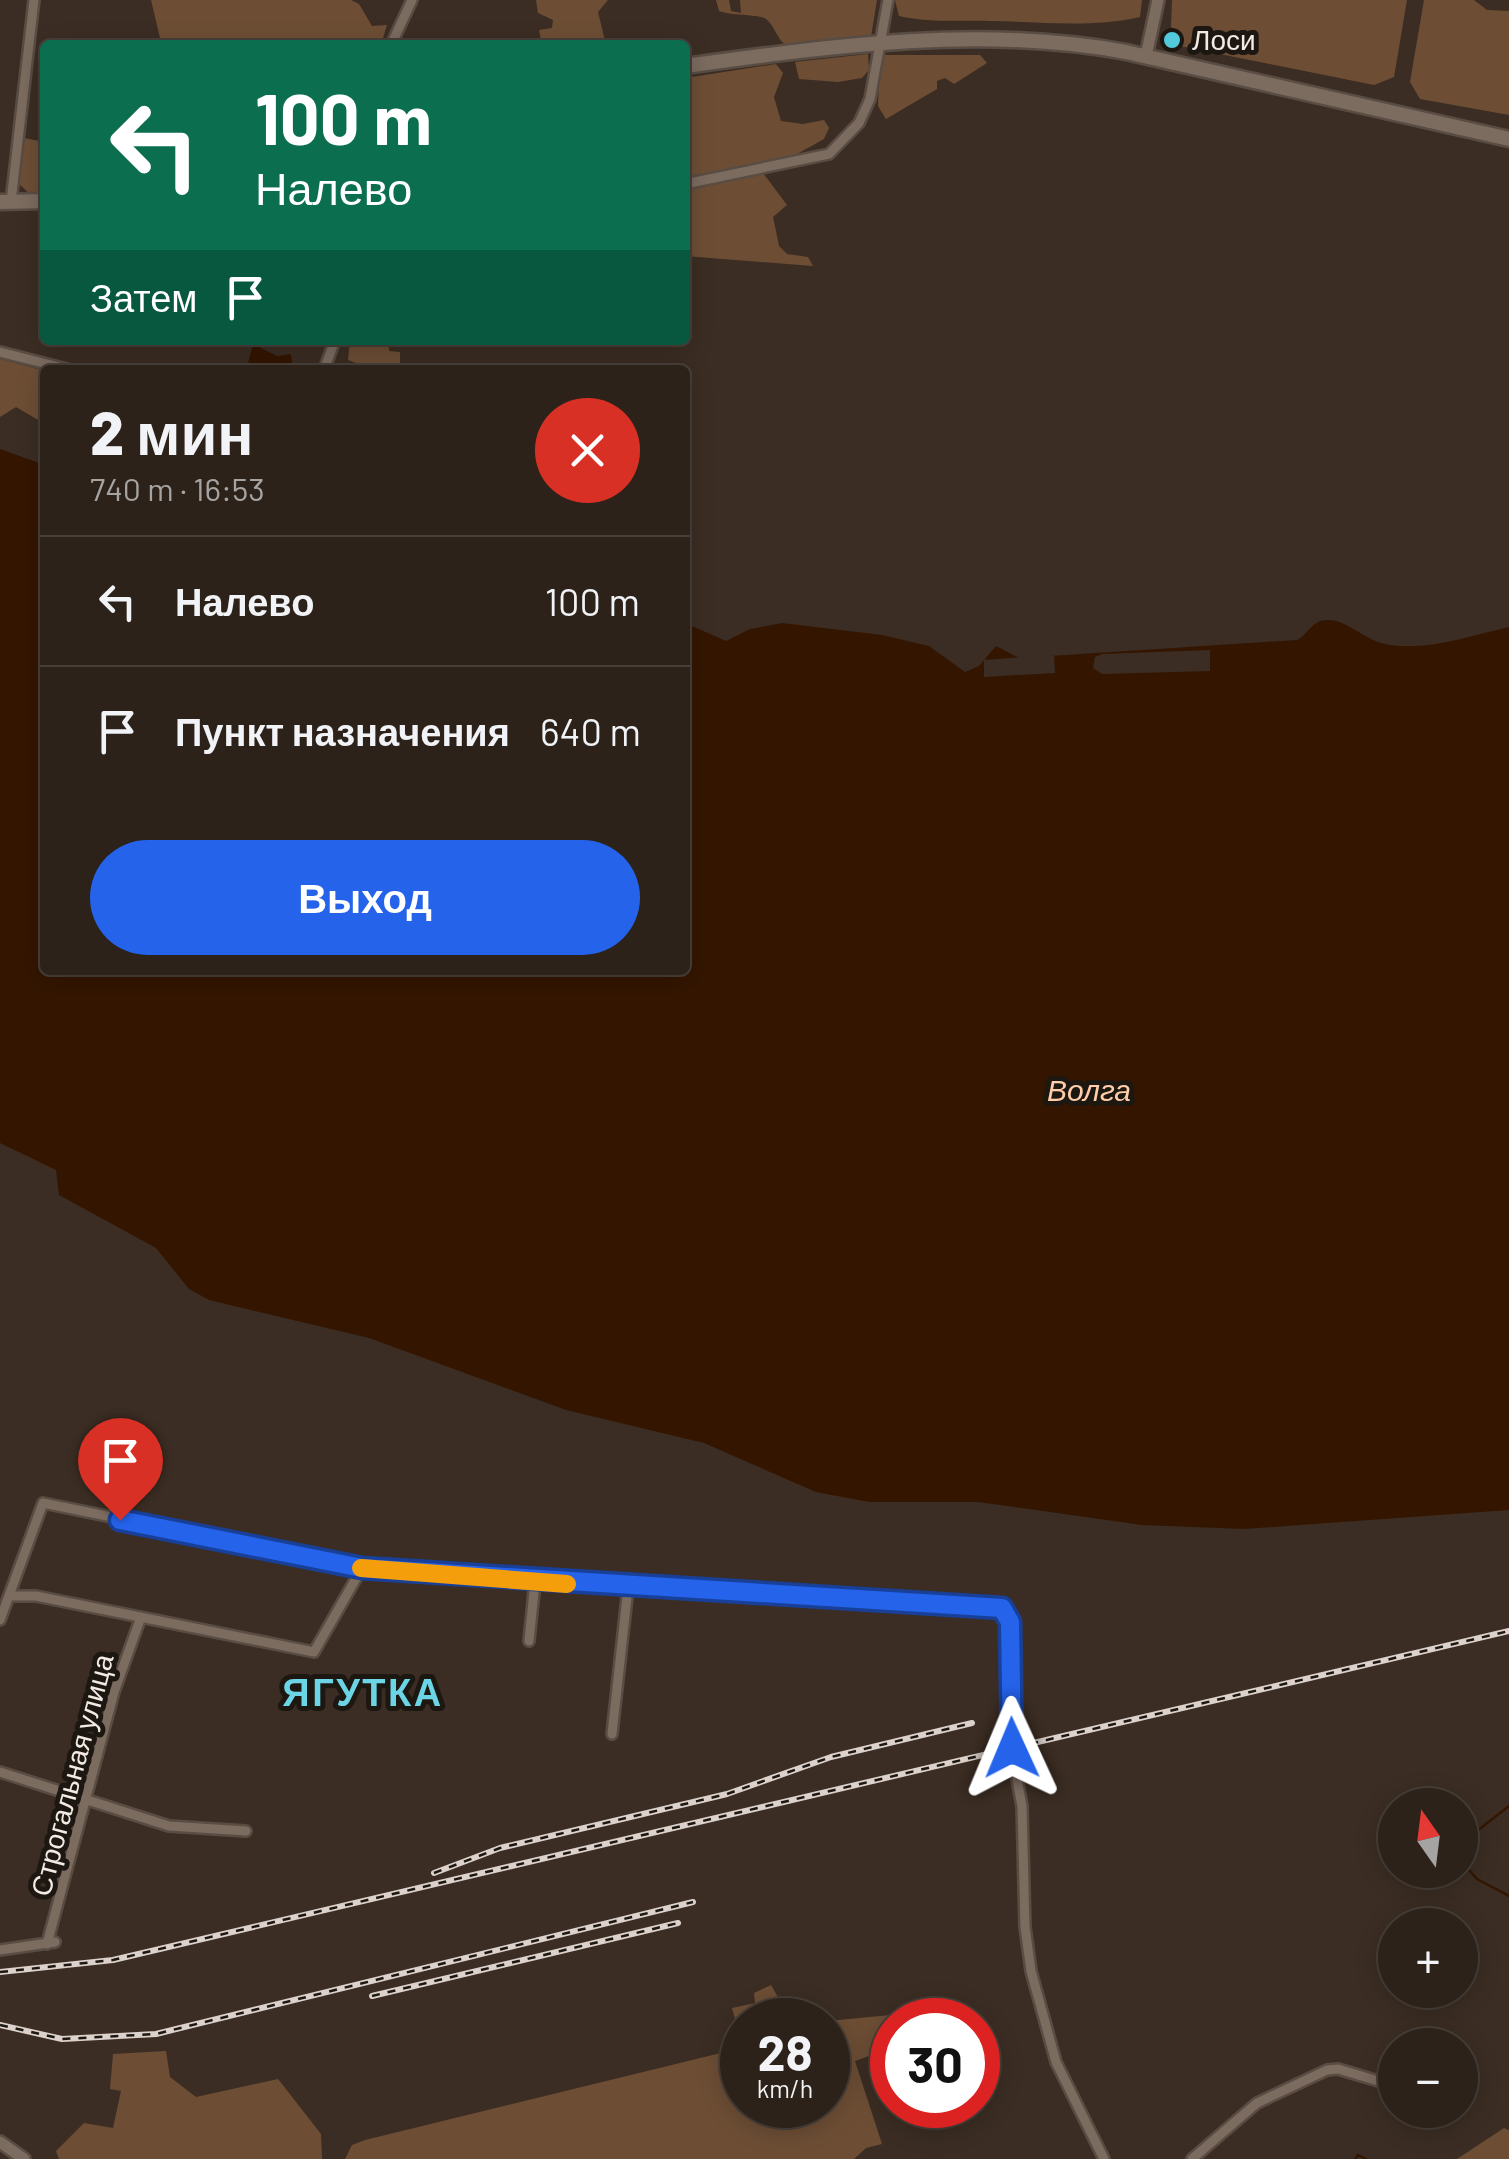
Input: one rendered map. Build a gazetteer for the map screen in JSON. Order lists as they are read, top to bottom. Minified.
{"streets":{"street":["Строгальная улица"]},"districts":["ЯГУТКА"],"water":["Волга"],"places":["Лоси"],"north":"top","page":{"turn":["100 m","Налево"],"then":"Затем","heading":["2 мин","740 m · 16:53"],"list":[{"name":"Налево","value":"100 m"},{"name":"Пункт назначения","value":"640 m"}],"buttons":"Выход","map_buttons":["+","−"],"speed":"28 km/h","limit":"30"}}
